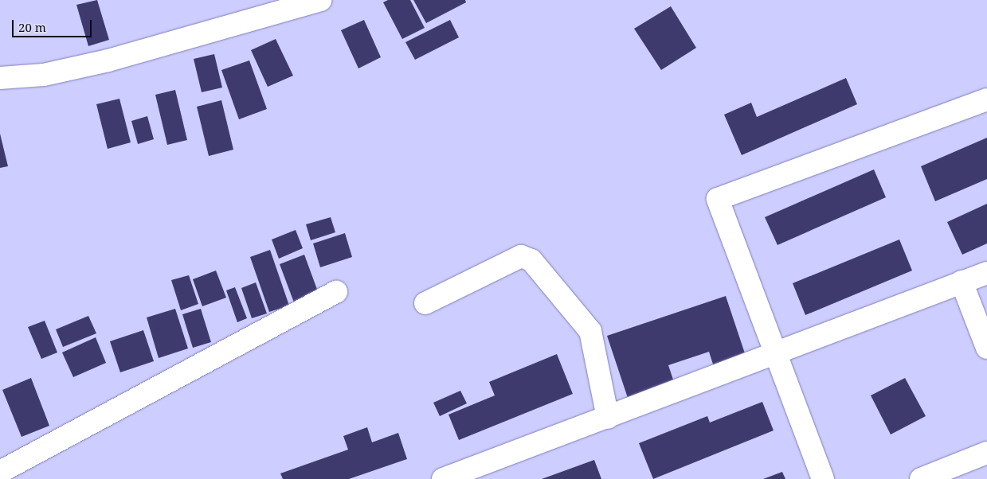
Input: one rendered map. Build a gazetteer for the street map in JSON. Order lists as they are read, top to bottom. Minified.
{"scale_bar":"20 m"}
